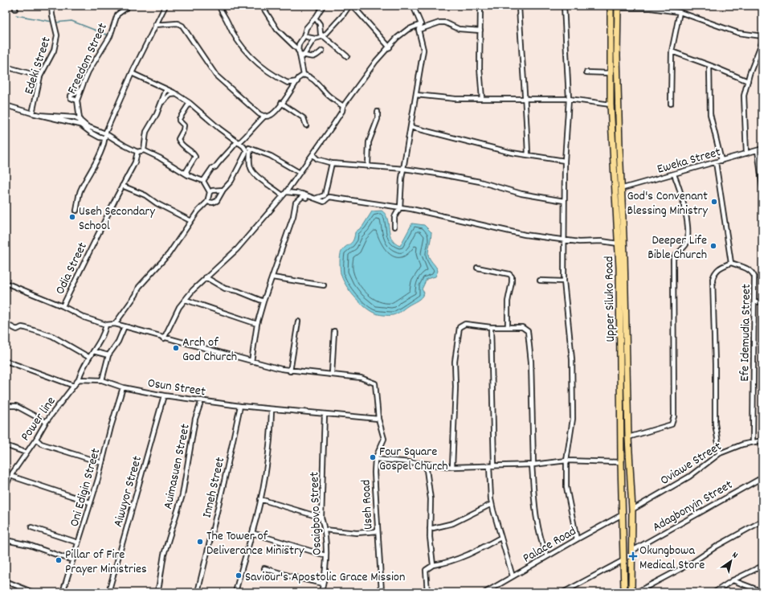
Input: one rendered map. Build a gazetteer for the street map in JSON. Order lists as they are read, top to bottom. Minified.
{"streets":{"main road":["Upper Siluko Road"],"street":["Freedom Street","Edeki Street","Eweka Street","Odia Street","Efe Idemudia Street","Osun Street","Power line","Oviawe Street","Auimasuen Street","Oni Edigin Street","Inneh Street","Aiwuyor Street","Useh Road","Adagbonyin Street","Osaigbovo Street","Palace Road"]},"crossings":[["Eweka Street","Upper Siluko Road"],["Upper Siluko Road","Oviawe Street"],["Upper Siluko Road","Adagbonyin Street"],["Upper Siluko Road","Palace Road"],["Efe Idemudia Street","Oviawe Street"],["Osun Street","Power line"],["Osun Street","Auimasuen Street"],["Osun Street","Oni Edigin Street"],["Osun Street","Inneh Street"],["Osun Street","Aiwuyor Street"],["Osun Street","Useh Road"],["Osun Street","Osaigbovo Street"]],"places":{"other":["God's Convenant Blessing Ministry","Useh Secondary School","Deeper Life Bible Church","Arch of God Church","Four Square Gospel Church","The Tower of Deliverance Ministry","Pillar of Fire Prayer Ministries","Saviour's Apostolic Grace Mission"],"health":["Okungbowa Medical Store"]},"north":"top right"}
